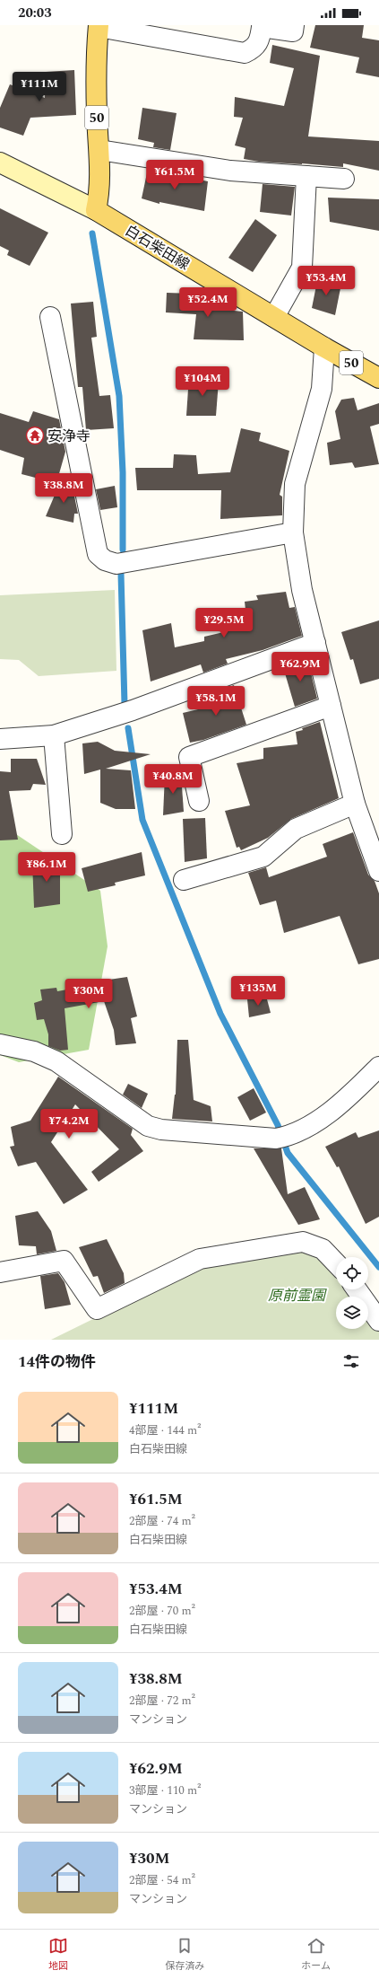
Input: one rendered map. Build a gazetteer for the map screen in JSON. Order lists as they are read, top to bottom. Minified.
{"streets":{"main road":["50","白石柴田線"]},"crossings":[["50","白石柴田線"]],"parks":["原前霊園"],"places":{"temple":["安浄寺"]},"page":{"status":"20:03","price":["¥111M","¥61.5M","¥53.4M","¥52.4M","¥104M","¥38.8M","¥29.5M","¥62.9M","¥58.1M","¥40.8M","¥86.1M","¥135M","¥30M","¥74.2M"],"heading":"14件の物件","list":[{"name":"¥111M","note":"4部屋 · 144 m² · 白石柴田線"},{"name":"¥61.5M","note":"2部屋 · 74 m² · 白石柴田線"},{"name":"¥53.4M","note":"2部屋 · 70 m² · 白石柴田線"},{"name":"¥38.8M","note":"2部屋 · 72 m² · マンション"},{"name":"¥62.9M","note":"3部屋 · 110 m² · マンション"},{"name":"¥30M","note":"2部屋 · 54 m² · マンション"}],"tabs":["地図","保存済み","ホーム"]}}
